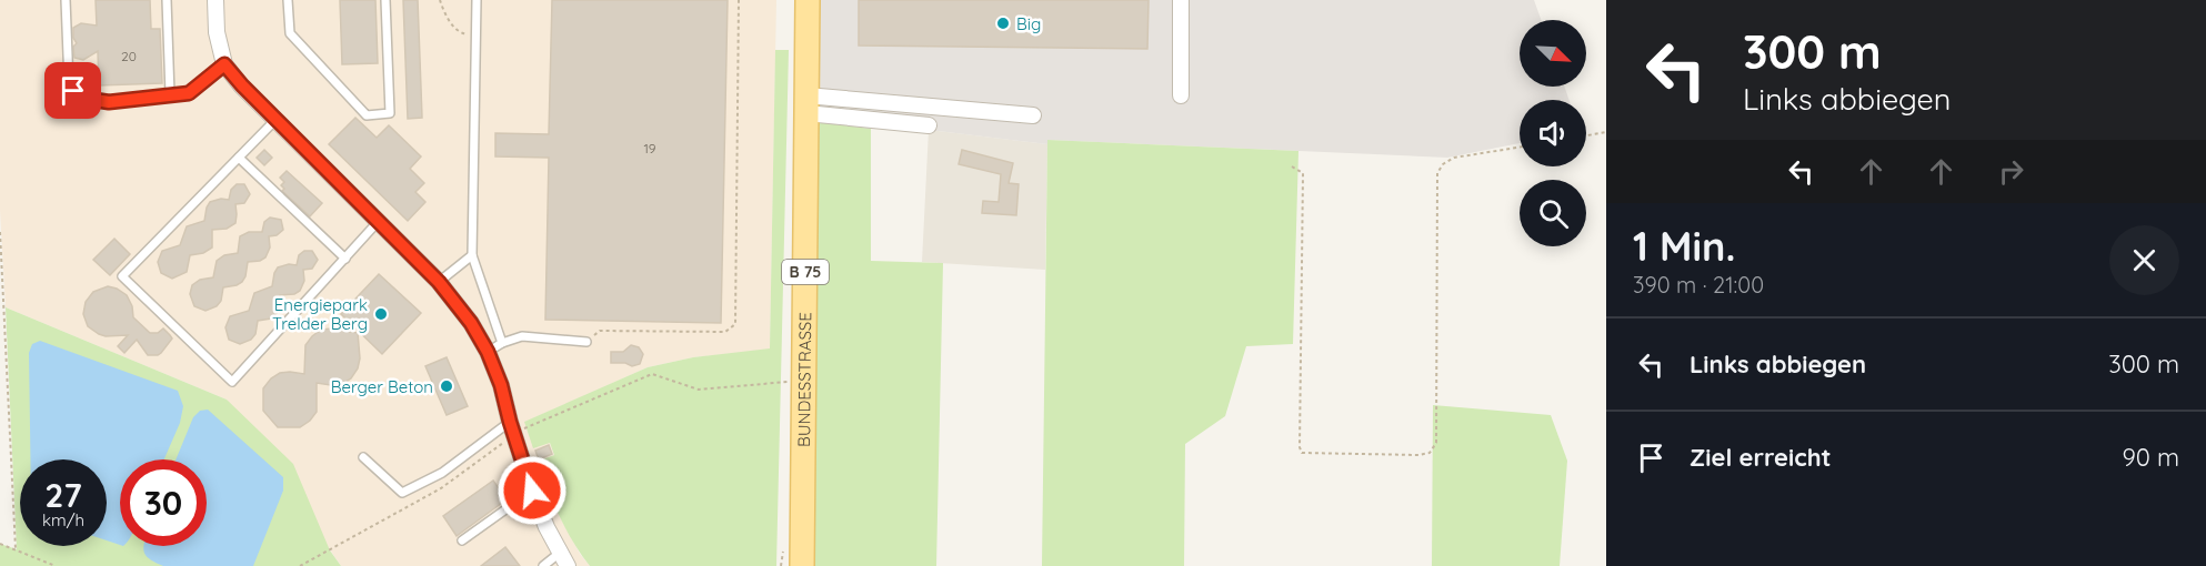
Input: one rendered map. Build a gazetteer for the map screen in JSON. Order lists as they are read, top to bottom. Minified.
{"streets":{"main road":["B 75","BUNDESSTRASSE"]},"places":["Big","Energiepark Trelder Berg","Berger Beton"],"house_numbers":["20","19"],"north":"bottom right","page":{"turn":["300 m","Links abbiegen"],"heading":["1 Min.","390 m · 21:00"],"list":[{"name":"Links abbiegen","value":"300 m"},{"name":"Ziel erreicht","value":"90 m"}],"speed":"27 km/h","limit":"30"}}
